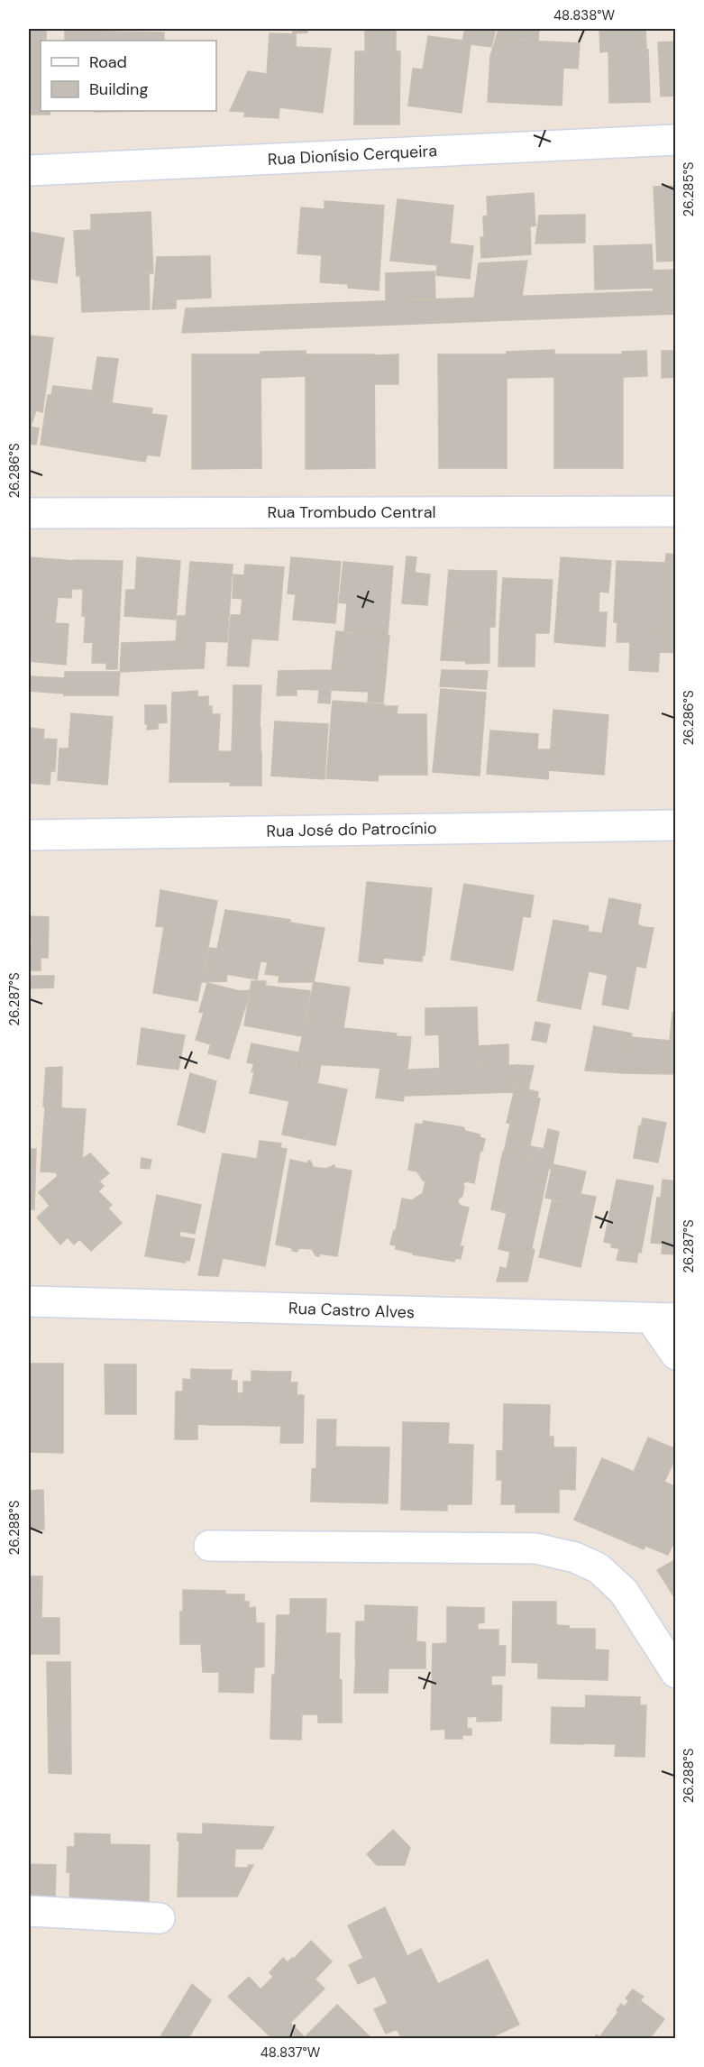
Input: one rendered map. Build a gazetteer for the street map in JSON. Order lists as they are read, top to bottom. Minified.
{"streets":{"street":["Rua Dionísio Cerqueira","Rua Trombudo Central","Rua José do Patrocínio","Rua Castro Alves"]},"legend":["Road","Building"],"coordinates":["48.838°W","26.285°S","26.286°S","26.287°S","26.288°S","48.837°W"]}
